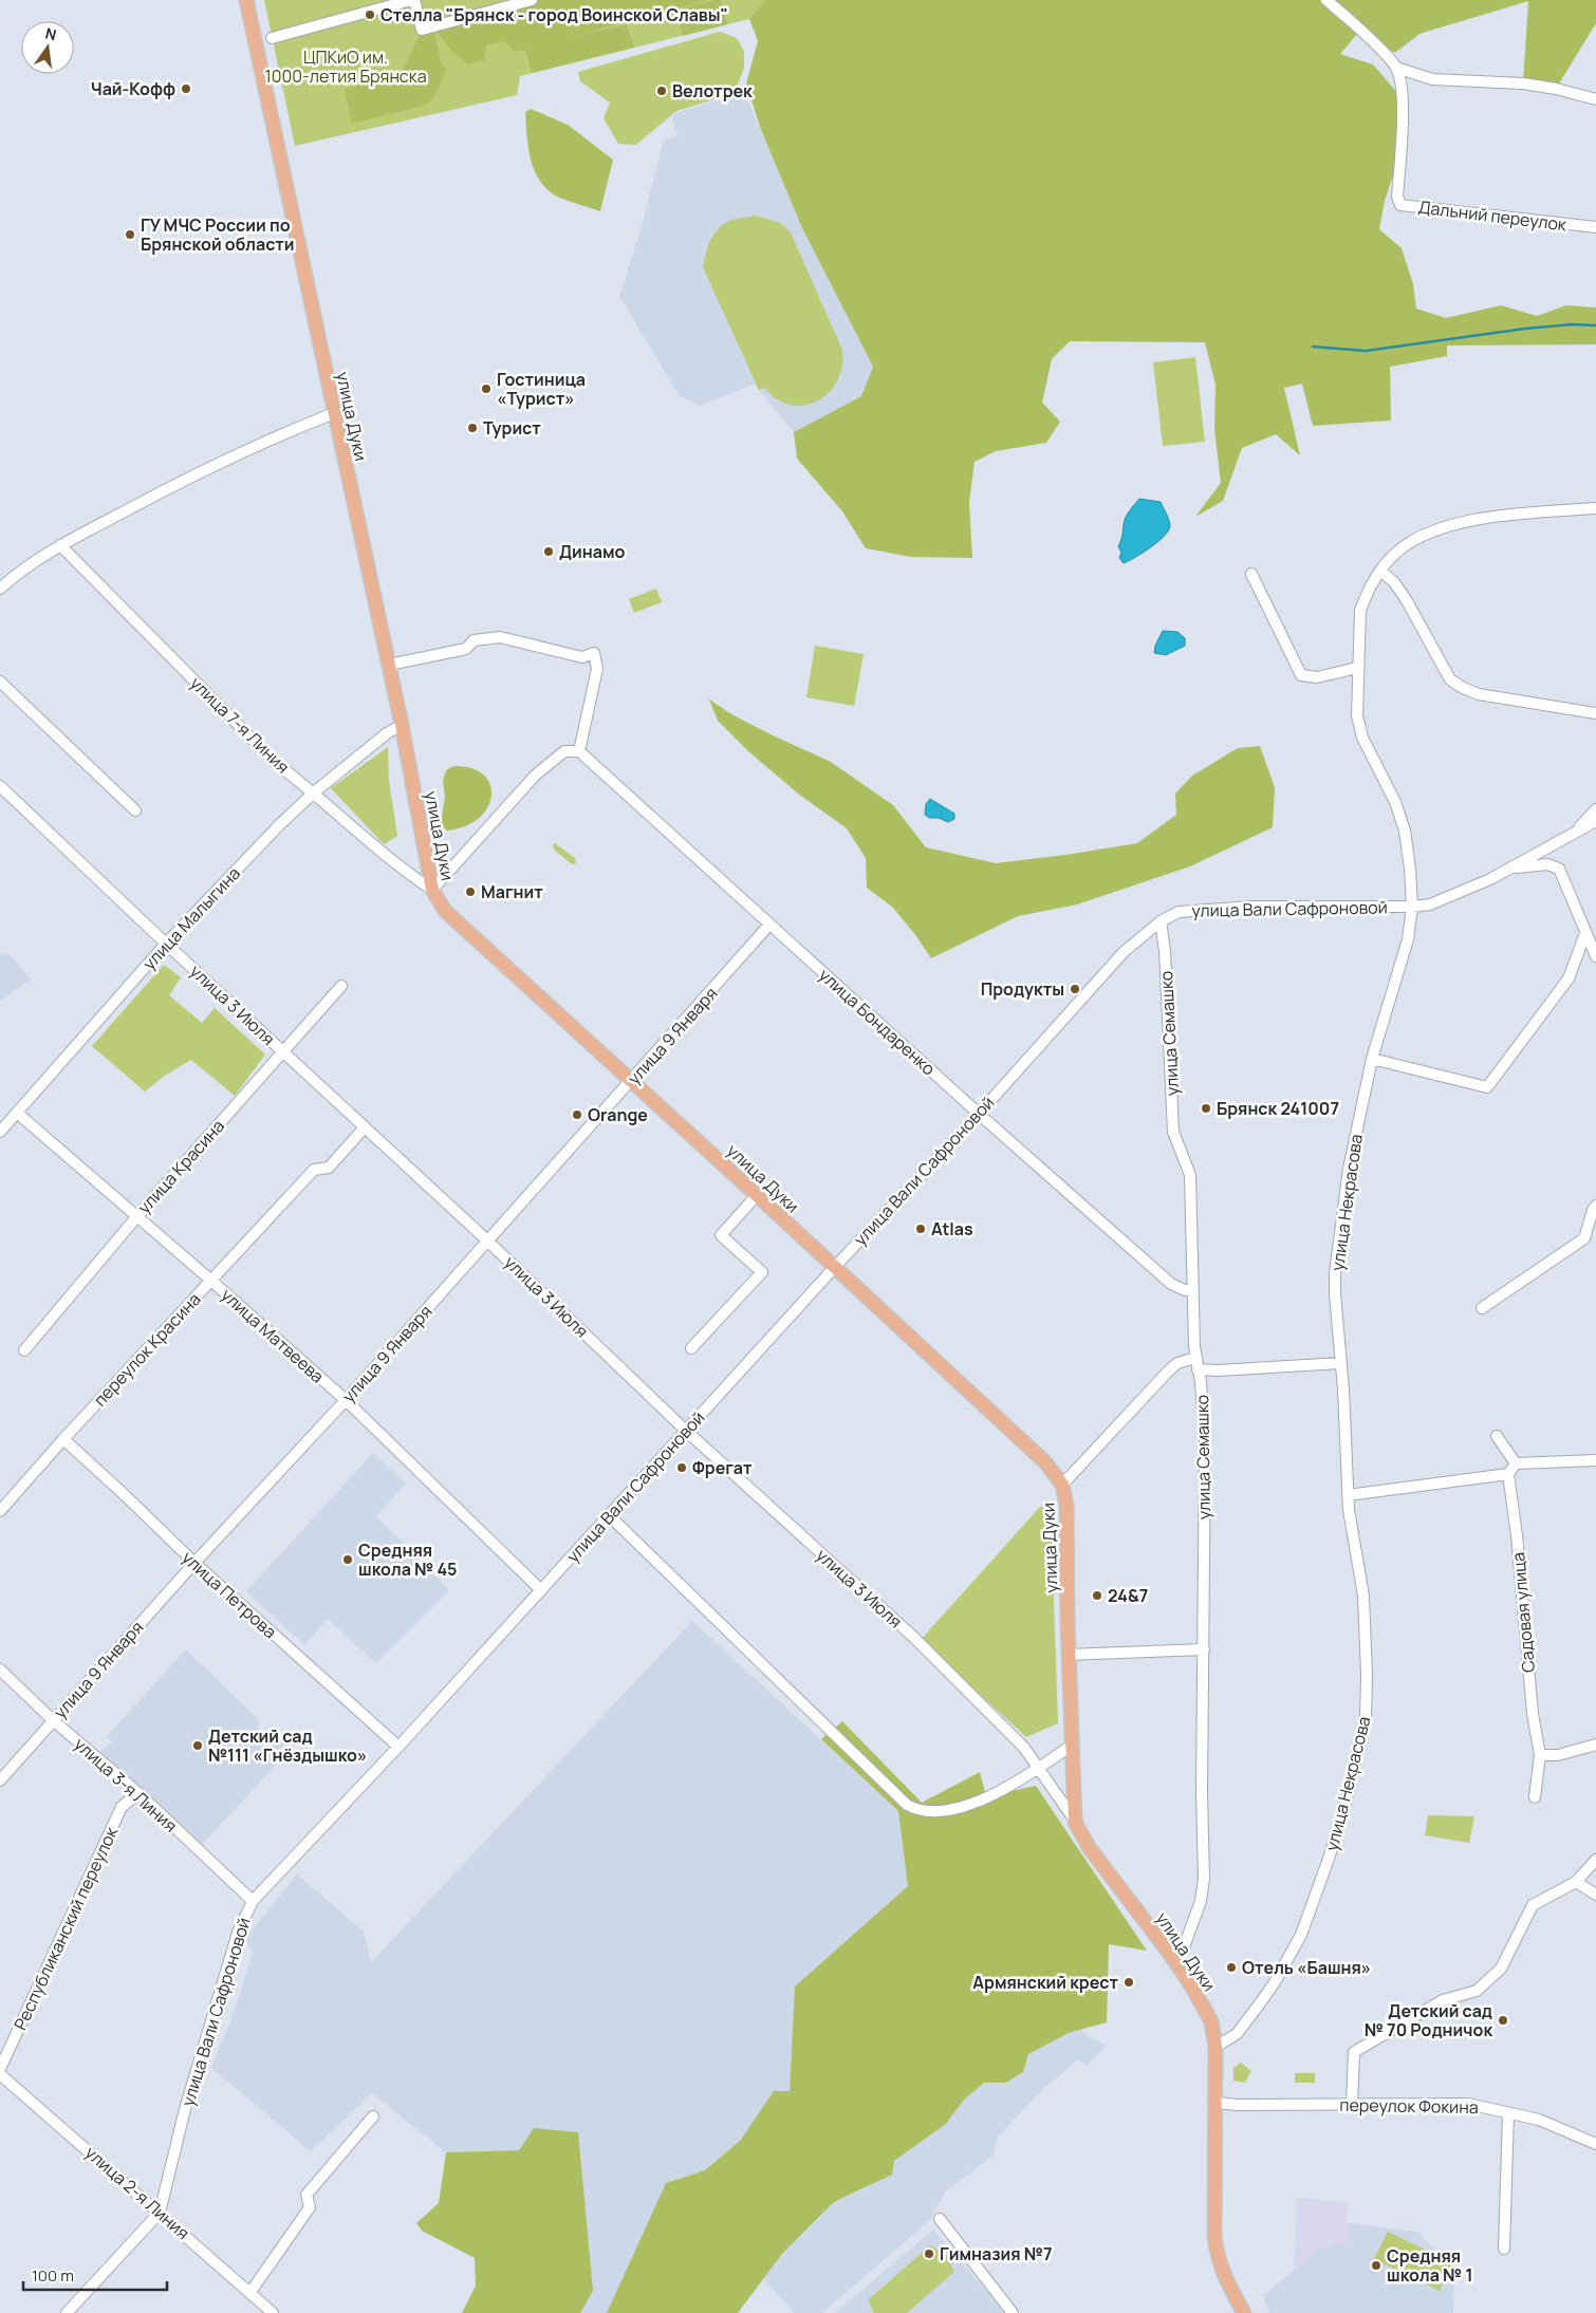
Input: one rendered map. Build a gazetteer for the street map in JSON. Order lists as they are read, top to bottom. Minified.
{"streets":{"main road":["улица Дуки"],"street":["Дальний переулок","улица 7-я Линия","улица Вали Сафроновой","улица Малыгина","улица 3 Июля","улица Бондаренко","улица Семашко","улица 9 Января","улица Красина","улица Некрасова","улица Матвеева","переулок Красина","улица Петрова","Садовая улица","улица 3-я Линия","Республиканский переулок","переулок Фокина","улица 2-я Линия"]},"crossings":[["улица Дуки","улица 7-я Линия"],["улица Дуки","улица Вали Сафроновой"],["улица Дуки","улица Малыгина"],["улица Дуки","улица 3 Июля"],["улица Дуки","улица Семашко"],["улица Дуки","улица 9 Января"],["улица Дуки","улица Некрасова"],["улица Дуки","переулок Фокина"],["улица 7-я Линия","улица Малыгина"],["улица Вали Сафроновой","улица 3 Июля"],["улица Вали Сафроновой","улица Бондаренко"],["улица Вали Сафроновой","улица Семашко"],["улица Вали Сафроновой","улица Некрасова"],["улица Вали Сафроновой","улица Матвеева"],["улица Вали Сафроновой","улица Петрова"],["улица Вали Сафроновой","улица 3-я Линия"],["улица Вали Сафроновой","улица 2-я Линия"],["улица Малыгина","улица 3 Июля"],["улица Малыгина","улица Матвеева"],["улица 3 Июля","улица 9 Января"],["улица 3 Июля","улица Красина"],["улица 3 Июля","переулок Красина"],["улица Бондаренко","улица Семашко"],["улица Бондаренко","улица 9 Января"],["улица 9 Января","улица Матвеева"],["улица 9 Января","улица Петрова"],["улица 9 Января","улица 3-я Линия"],["улица Красина","улица Матвеева"],["улица Матвеева","переулок Красина"],["переулок Красина","улица Петрова"],["улица 3-я Линия","Республиканский переулок"]],"parks":["ЦПКиО им. 1000-летия Брянска"],"places":["Стелла \"Брянск - город Воинской Славы\"","Чай-Кофф","Велотрек","ГУ МЧС России по Брянской области","Гостиница «Турист»","Турист","Динамо","Магнит","Продукты","Брянск 241007","Orange","Atlas","Фрегат","Средняя школа № 45","24&7","Детский сад №111 «Гнёздышко»","Отель «Башня»","Армянский крест","Детский сад № 70 Родничок","Гимназия №7","Средняя школа № 1"],"scale_bar":"100 m","north":"top"}
